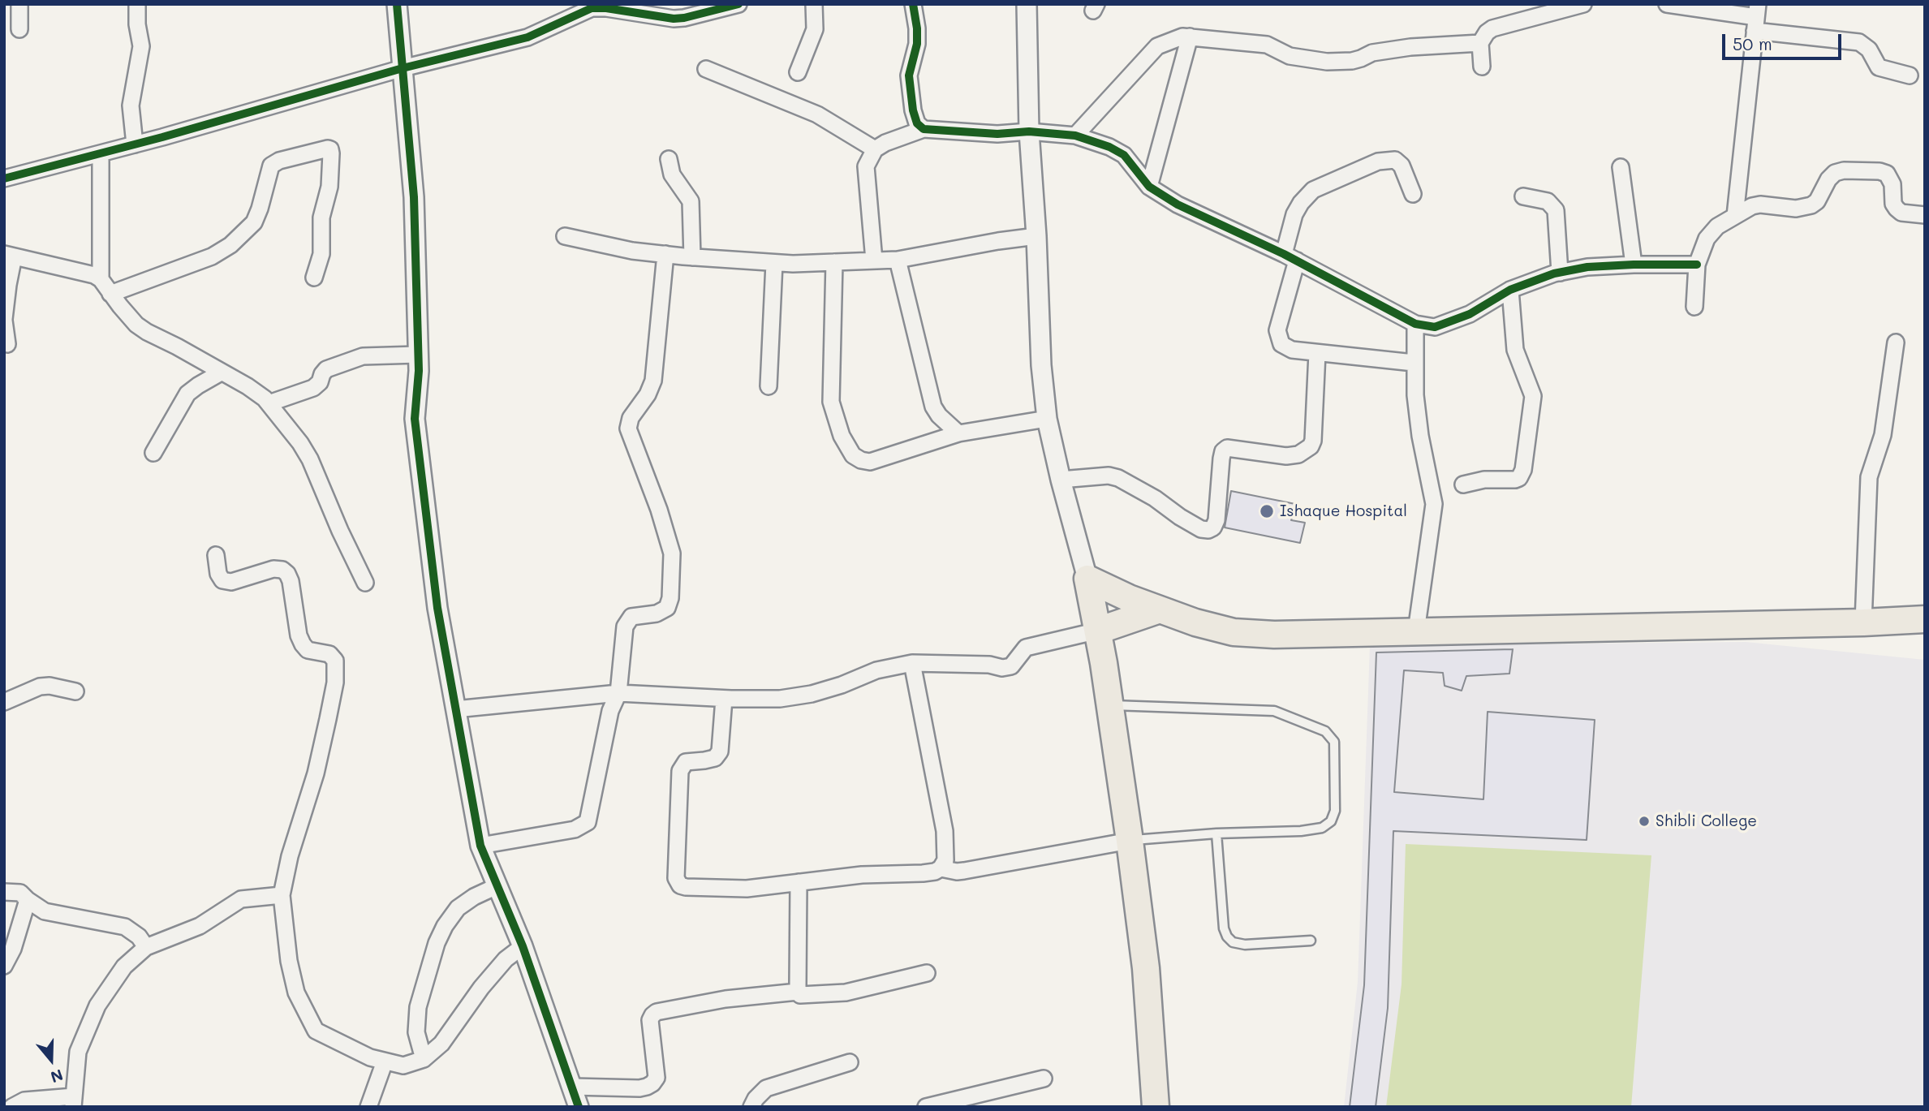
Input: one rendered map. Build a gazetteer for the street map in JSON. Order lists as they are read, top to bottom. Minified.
{"places":["Ishaque Hospital","Shibli College"],"scale_bar":"50 m","north":"bottom"}
